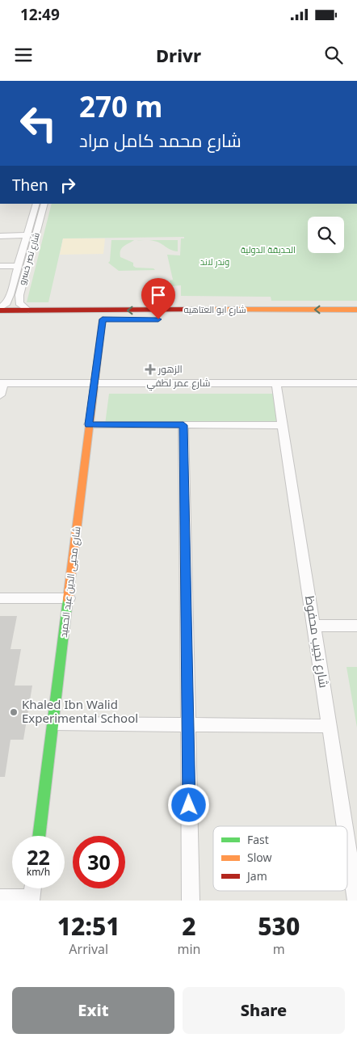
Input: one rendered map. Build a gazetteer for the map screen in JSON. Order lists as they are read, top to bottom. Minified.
{"streets":{"street":["شارع نصر خسرو","شارع ابو العتاهيه","شارع عمر لطفي","شارع محيى الدين عبد الحميد","شارع نجيب محفوظ"]},"crossings":[["شارع نصر خسرو","شارع ابو العتاهيه"],["شارع عمر لطفي","شارع محيى الدين عبد الحميد"],["شارع عمر لطفي","شارع نجيب محفوظ"]],"one_way":["شارع ابو العتاهيه"],"parks":["الحديقة الدولية","وندر لاند"],"places":{"health":["الزهور"],"other":["Khaled Ibn Walid Experimental School"]},"legend":["Fast","Slow","Jam"],"page":{"status":"12:49","header":"Drivr","turn":["270 m","شارع محمد كامل مراد"],"then":"Then","speed":"22 km/h","limit":"30","eta":["12:51","Arrival","2","min","530","m"],"buttons":["Exit","Share"]}}
